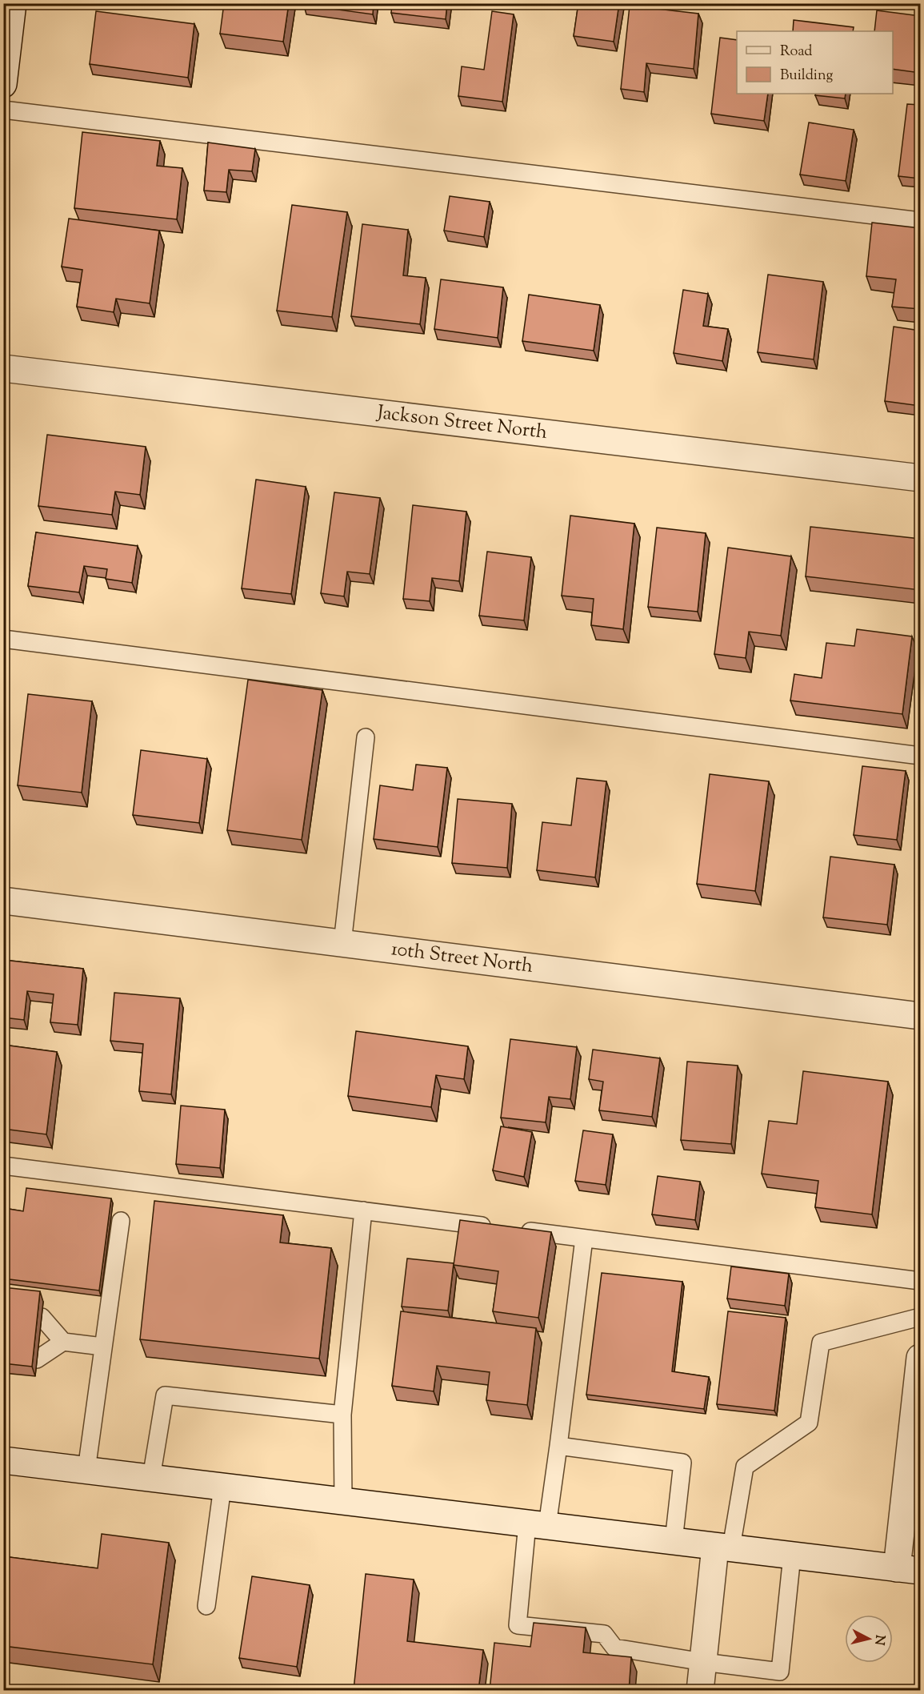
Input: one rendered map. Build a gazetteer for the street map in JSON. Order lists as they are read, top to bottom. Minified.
{"streets":{"street":["Jackson Street North","10th Street North"]},"legend":["Road","Building"],"north":"right"}
